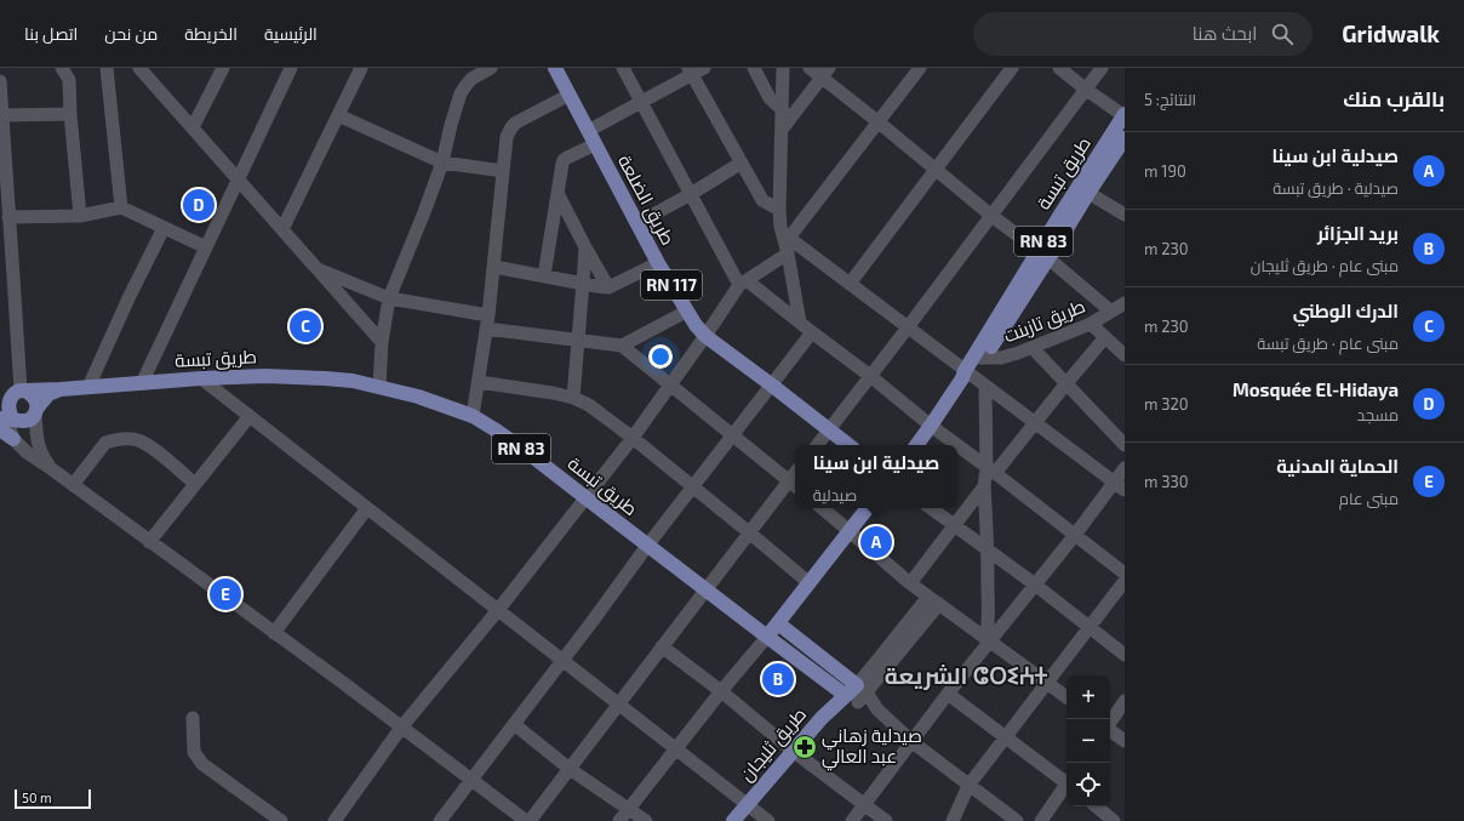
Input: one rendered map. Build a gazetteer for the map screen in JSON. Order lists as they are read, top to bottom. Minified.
{"streets":{"main road":["طريق تبسة","طريق الضلعة","RN 83","RN 117","طريق ثليجان"],"street":["طريق تازبنت"]},"crossings":[["طريق تبسة","RN 83"],["طريق تبسة","طريق تازبنت"]],"districts":["الشريعة ⵛⵔⵉⵄⵜ"],"places":{"pharmacy":["صيدلية زهاني عبد العالي"]},"scale_bar":"50 m","page":{"header":"Gridwalk","search":"ابحث هنا","nav":["الرئيسية","الخريطة","من نحن","اتصل بنا"],"heading":["بالقرب منك","النتائج: 5"],"list":[{"mark":"A","name":"صيدلية ابن سينا","note":"صيدلية · طريق تبسة","value":"190 m"},{"mark":"B","name":"بريد الجزائر","note":"مبنى عام · طريق ثليجان","value":"230 m"},{"mark":"C","name":"الدرك الوطني","note":"مبنى عام · طريق تبسة","value":"230 m"},{"mark":"D","name":"Mosquée El-Hidaya","note":"مسجد","value":"320 m"},{"mark":"E","name":"الحماية المدنية","note":"مبنى عام","value":"330 m"}],"pins":["D","C","A","E","B"],"popup":["صيدلية ابن سينا","صيدلية"],"map_buttons":["+","−"],"scale":"50 m"}}
